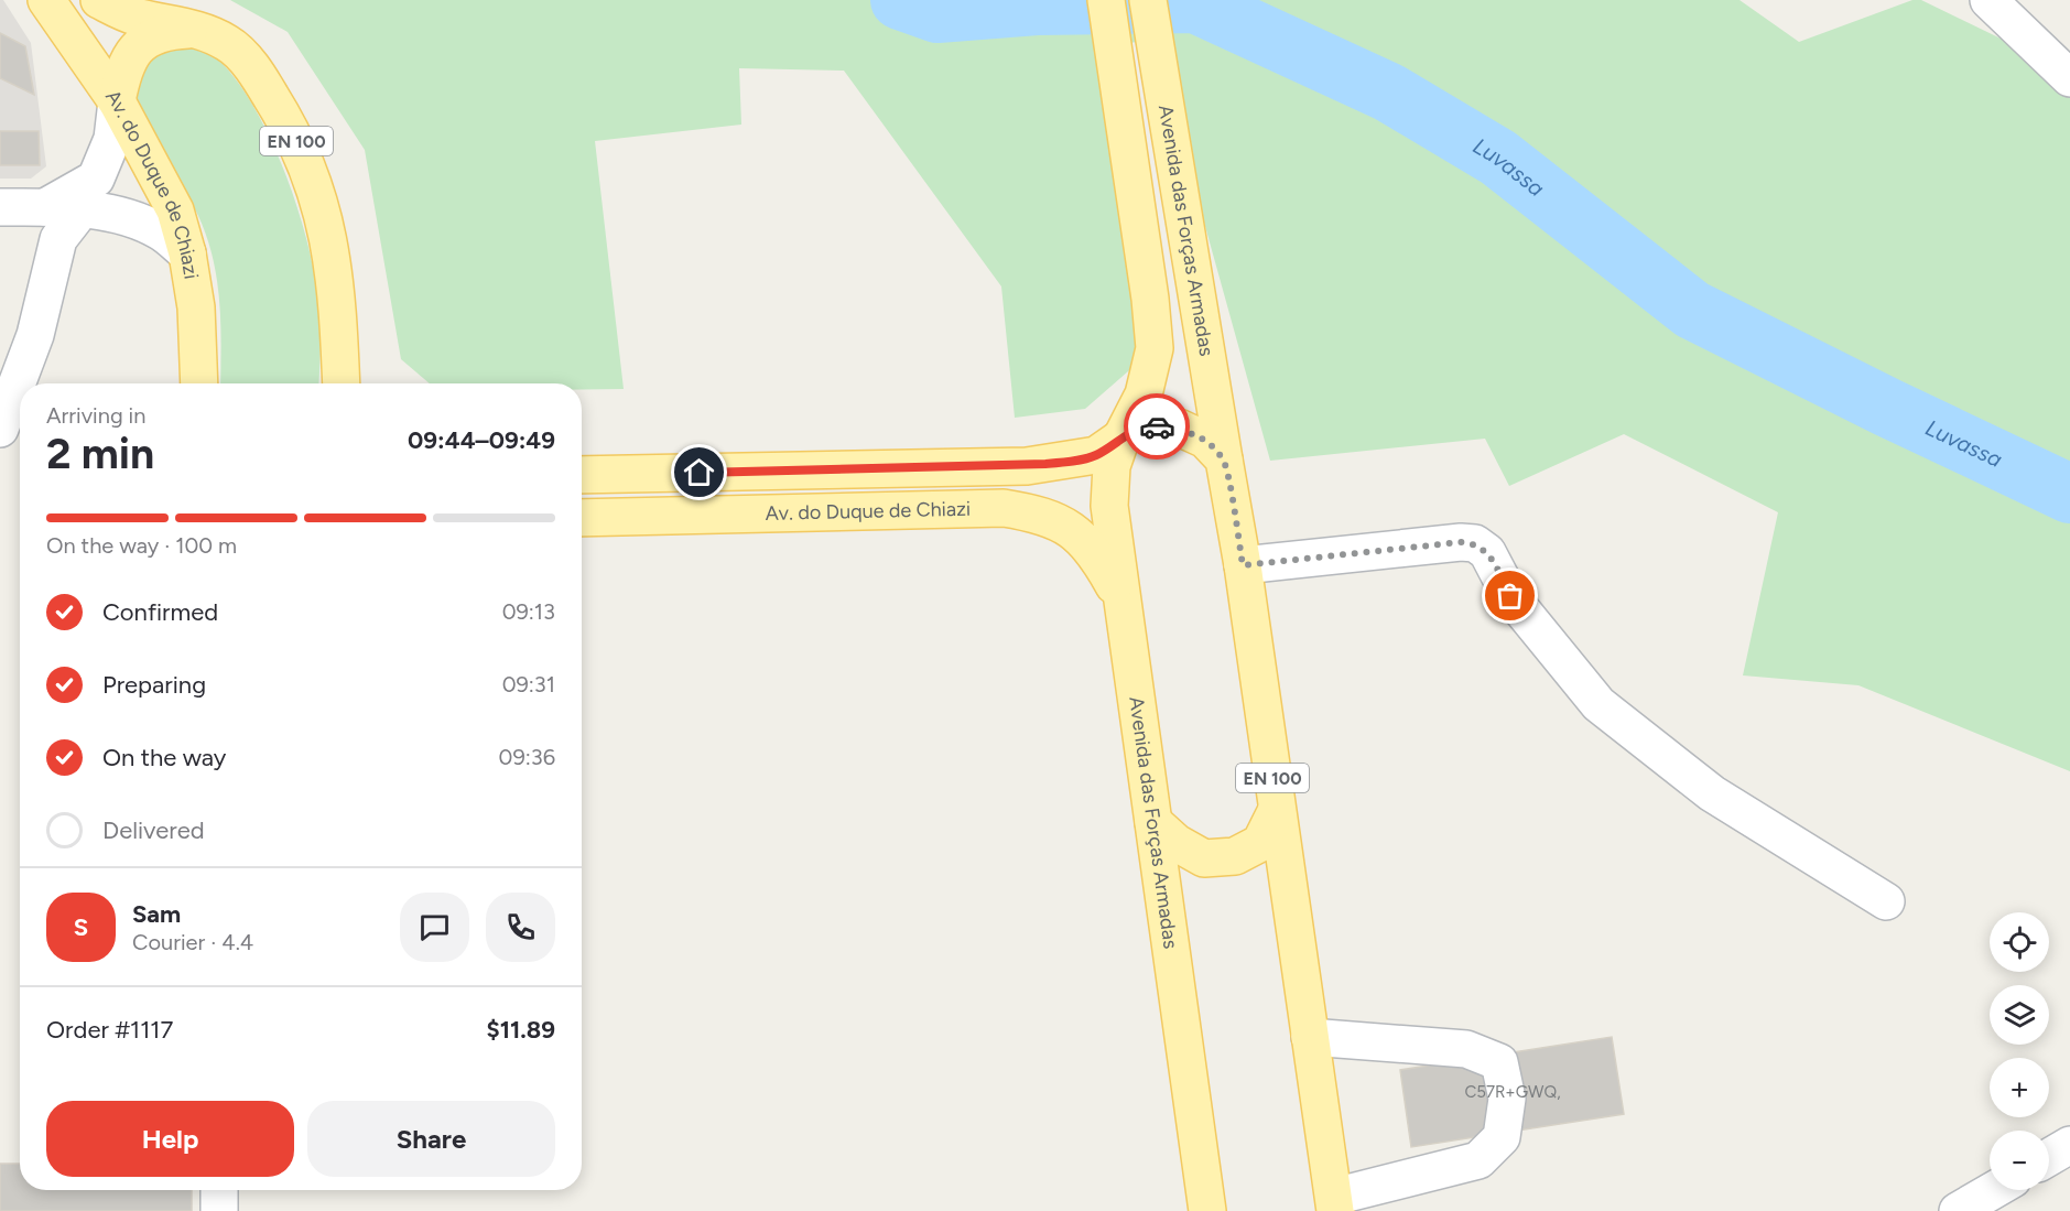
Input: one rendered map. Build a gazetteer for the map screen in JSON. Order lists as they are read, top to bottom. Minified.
{"streets":{"main road":["EN 100","Av. do Duque de Chiazi","Avenida das Forças Armadas"]},"crossings":[["EN 100","Avenida das Forças Armadas"],["Av. do Duque de Chiazi","Avenida das Forças Armadas"]],"water":["Luvassa"],"house_numbers":["C57R+GWQ,"],"page":{"heading":["2 min","Arriving in","09:44–09:49"],"panel":["Sam","Courier · 4.4","Order #1117","$11.89"],"bar":"On the way · 100 m","list":[["Confirmed","09:13"],["Preparing","09:31"],["On the way","09:36"],"Delivered"],"round":"S","map_buttons":["+","−"],"buttons":["Help","Share"]}}
